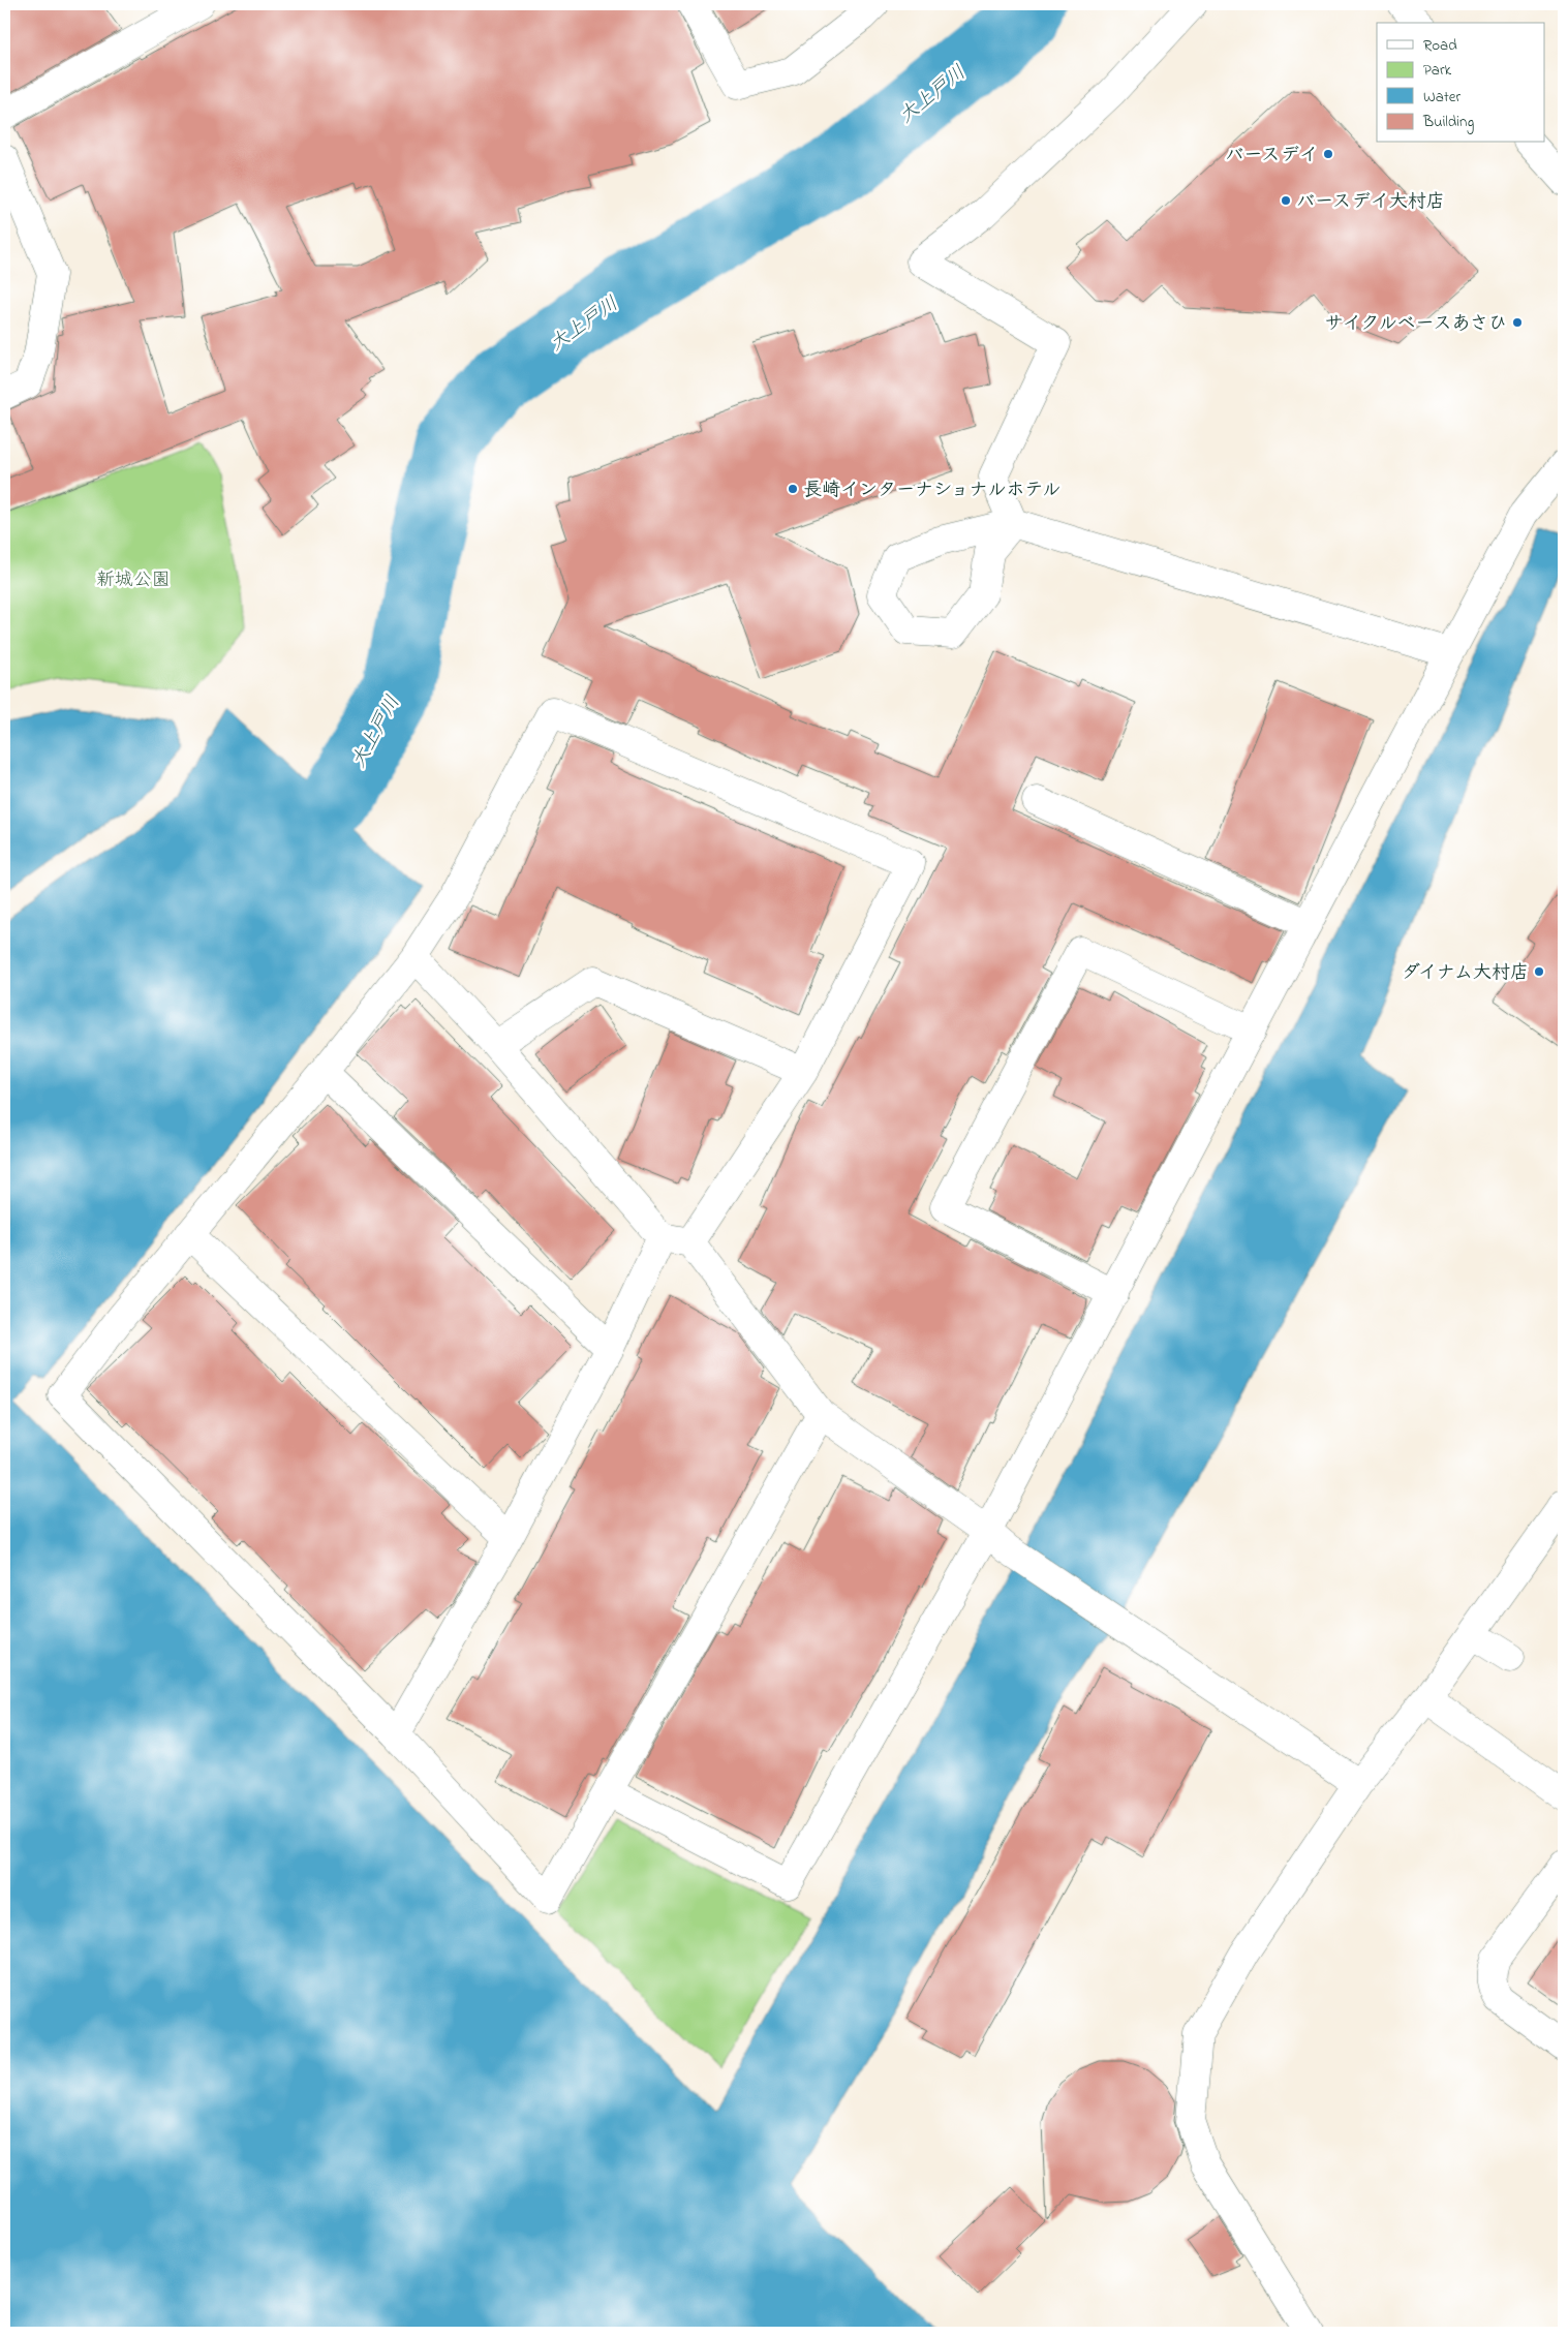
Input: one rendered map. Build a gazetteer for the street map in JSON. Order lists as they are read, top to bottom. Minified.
{"water":["大上戸川"],"parks":["新城公園"],"places":["バースデイ","バースデイ大村店","サイクルベースあさひ","長崎インターナショナルホテル","ダイナム大村店"],"legend":["Road","Park","Water","Building"]}
